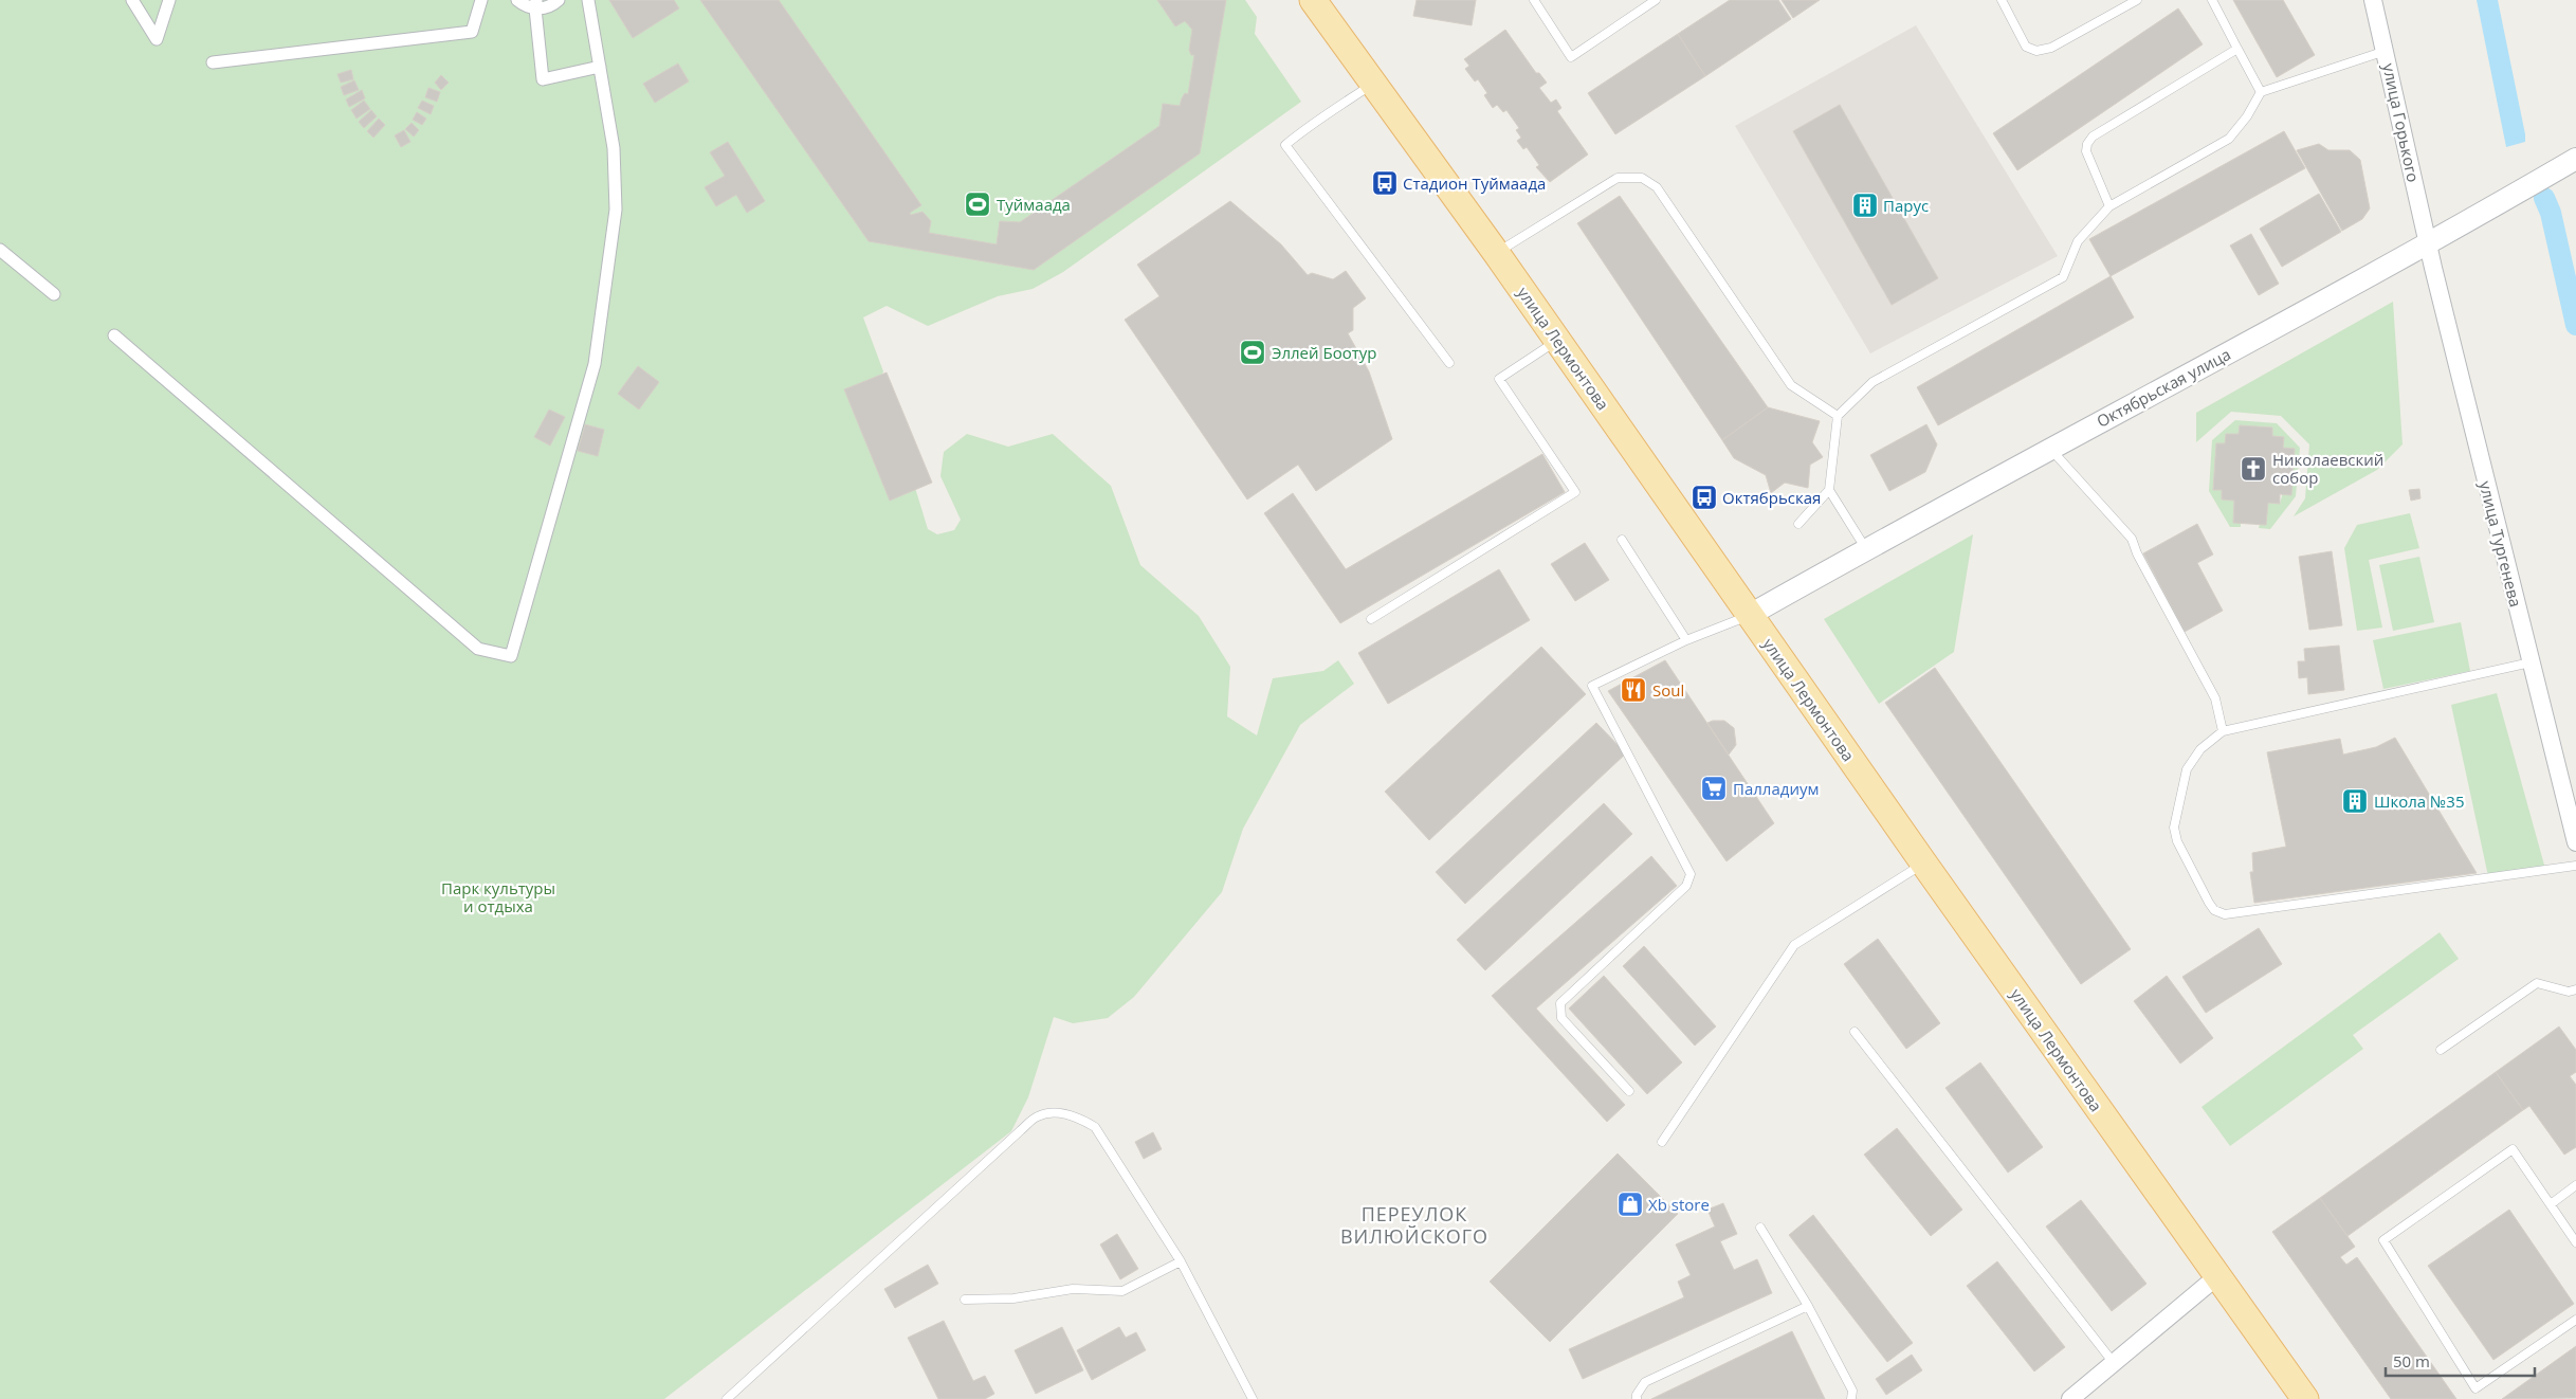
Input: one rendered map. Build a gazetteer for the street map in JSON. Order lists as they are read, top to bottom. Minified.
{"streets":{"main road":["улица Лермонтова"],"street":["улица Горького","Октябрьская улица","улица Тургенева"]},"crossings":[["улица Горького","Октябрьская улица"],["улица Горького","улица Тургенева"],["улица Лермонтова","Октябрьская улица"],["Октябрьская улица","улица Тургенева"]],"districts":["ПЕРЕУЛОК ВИЛЮЙСКОГО"],"parks":["Парк культуры и отдыха"],"places":{"bus stop":["Стадион Туймаада","Октябрьская"],"sports":["Туймаада","Эллей Боотур"],"building":["Парус","Школа №35"],"church":["Николаевский собор"],"restaurant":["Soul"],"supermarket":["Палладиум"],"shop":["Xb store"]},"scale_bar":"50 m"}
